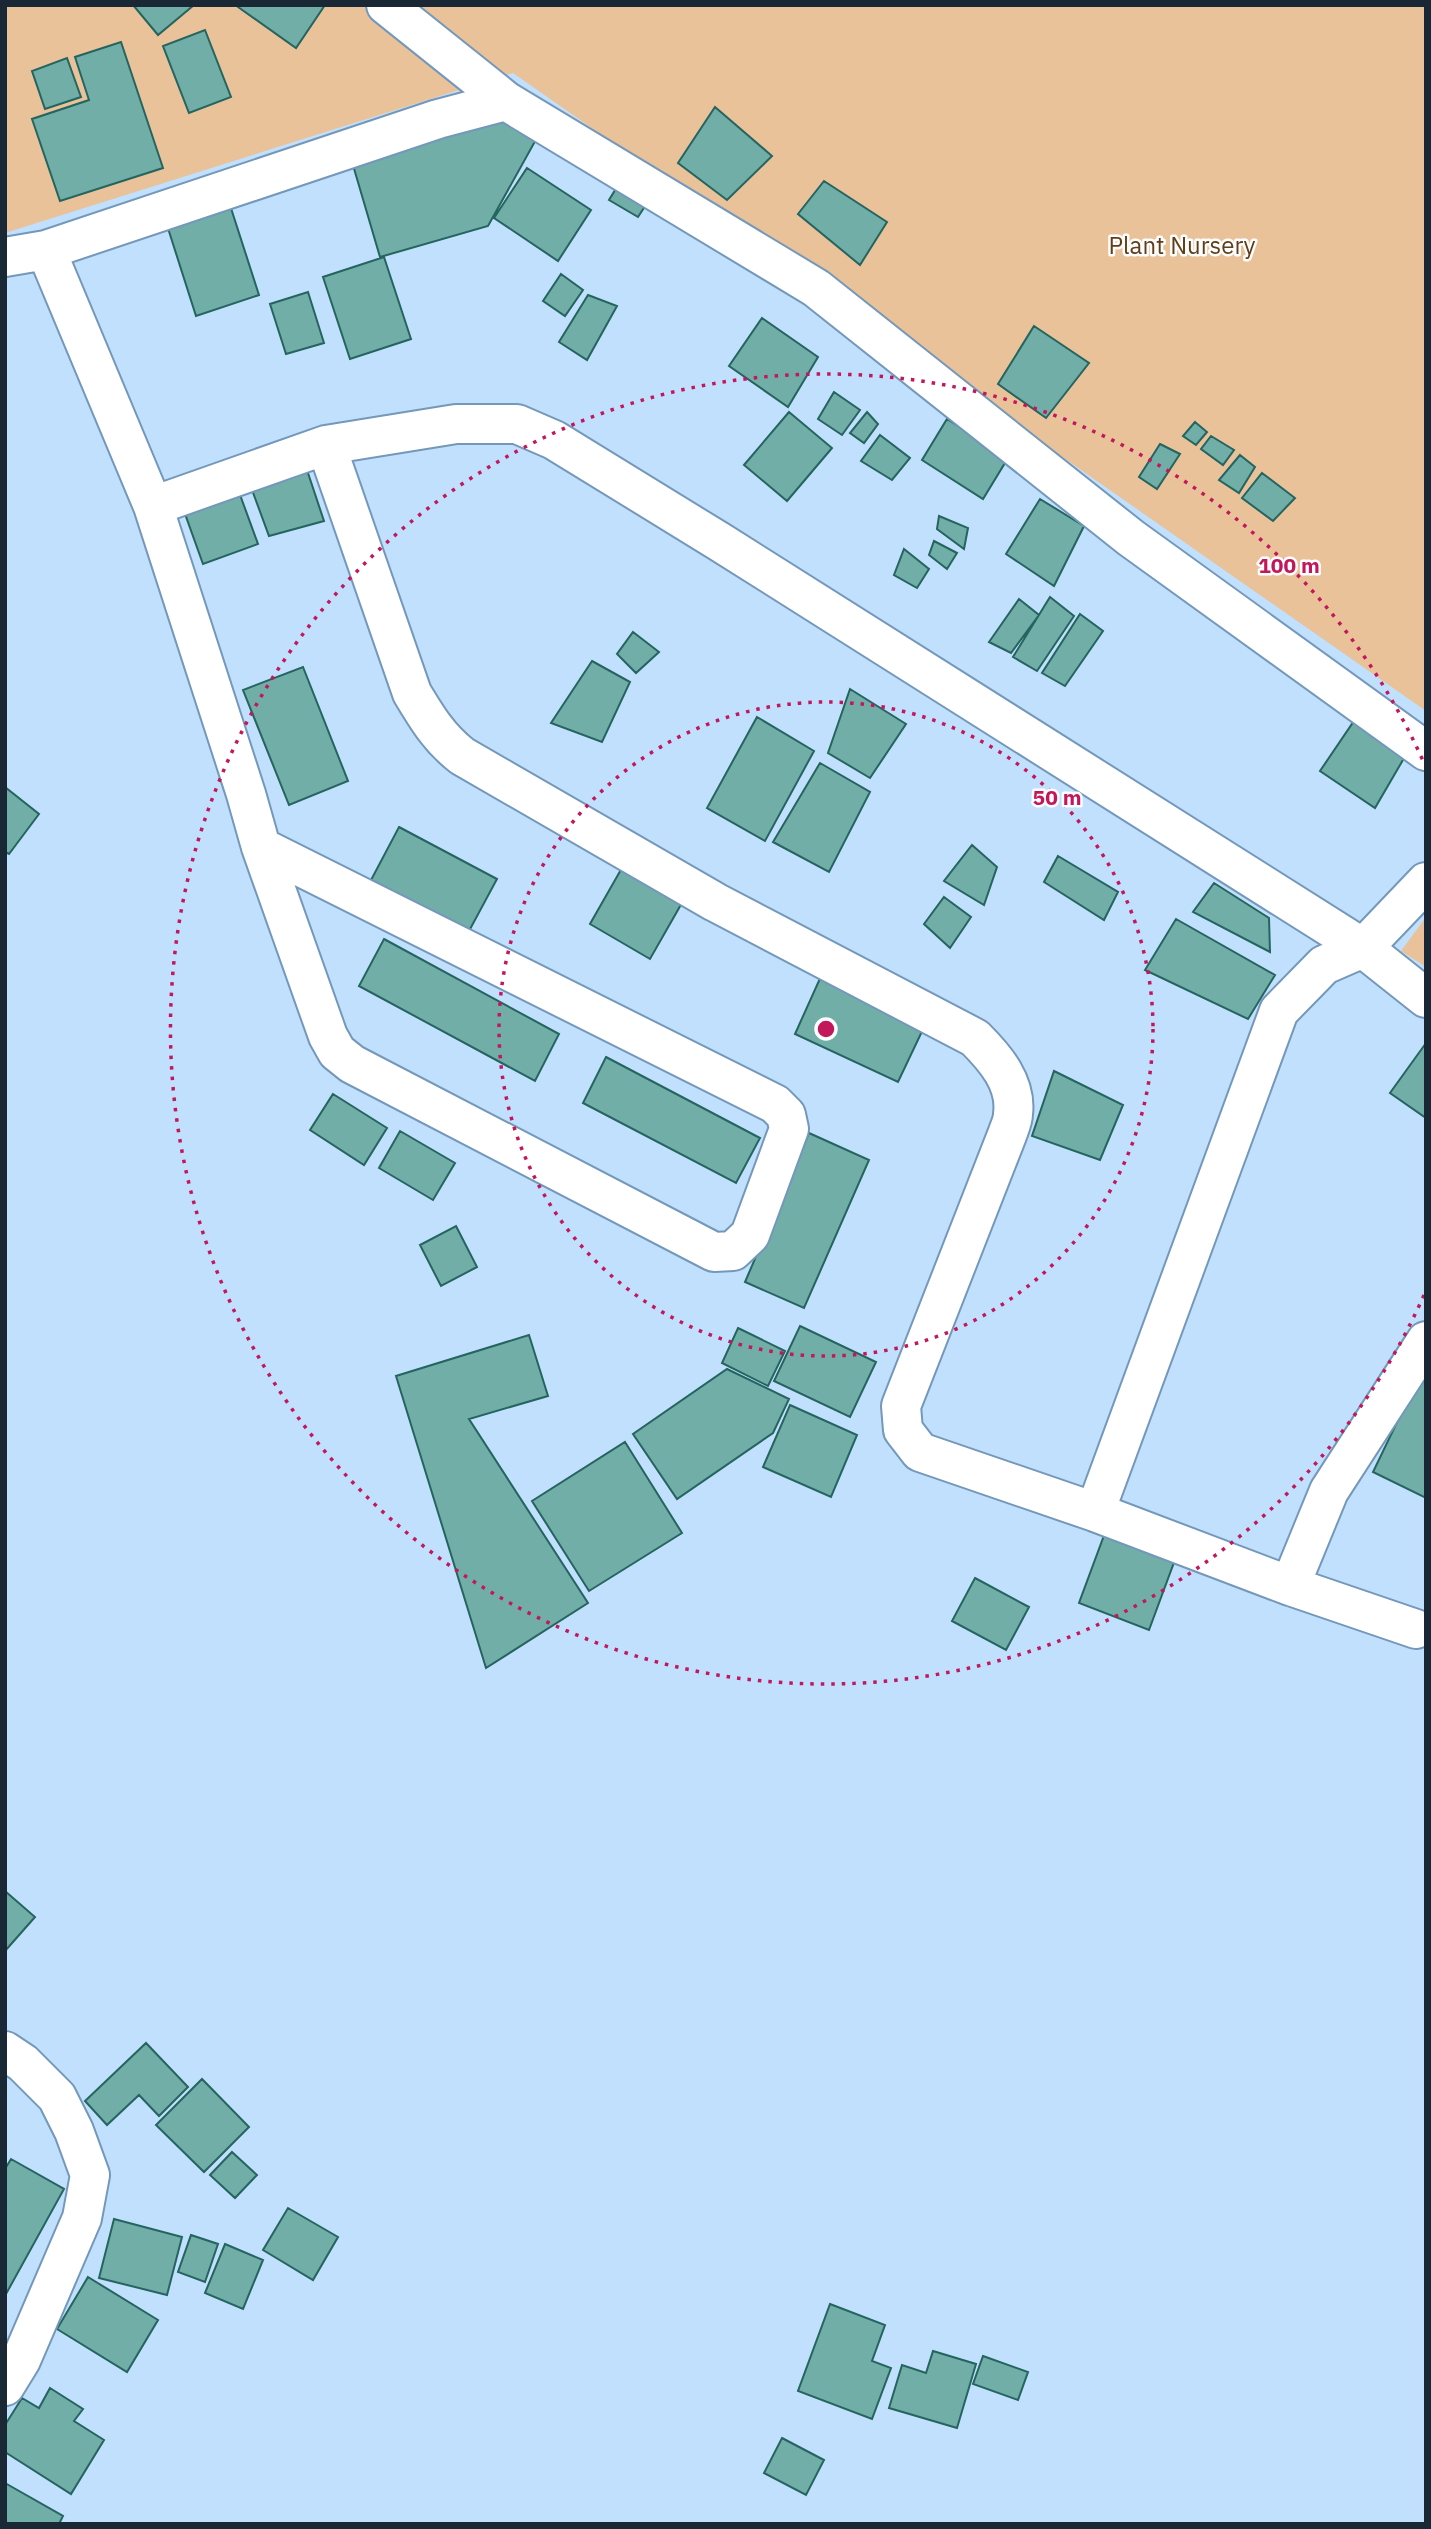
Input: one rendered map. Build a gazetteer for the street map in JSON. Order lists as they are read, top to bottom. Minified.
{"parks":["Plant Nursery"],"rings":["100 m","50 m"]}
